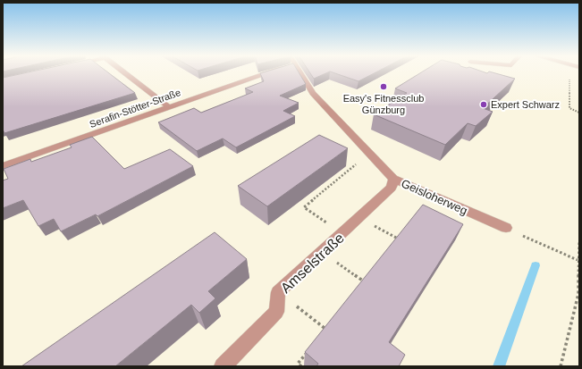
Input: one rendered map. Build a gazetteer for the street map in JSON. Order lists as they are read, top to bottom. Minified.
{"streets":{"street":["Serafin-Stötter-Straße","Geisloherweg","Amselstraße"]},"crossings":[["Geisloherweg","Amselstraße"]],"places":["Easy's Fitnessclub Günzburg","Expert Schwarz"]}
